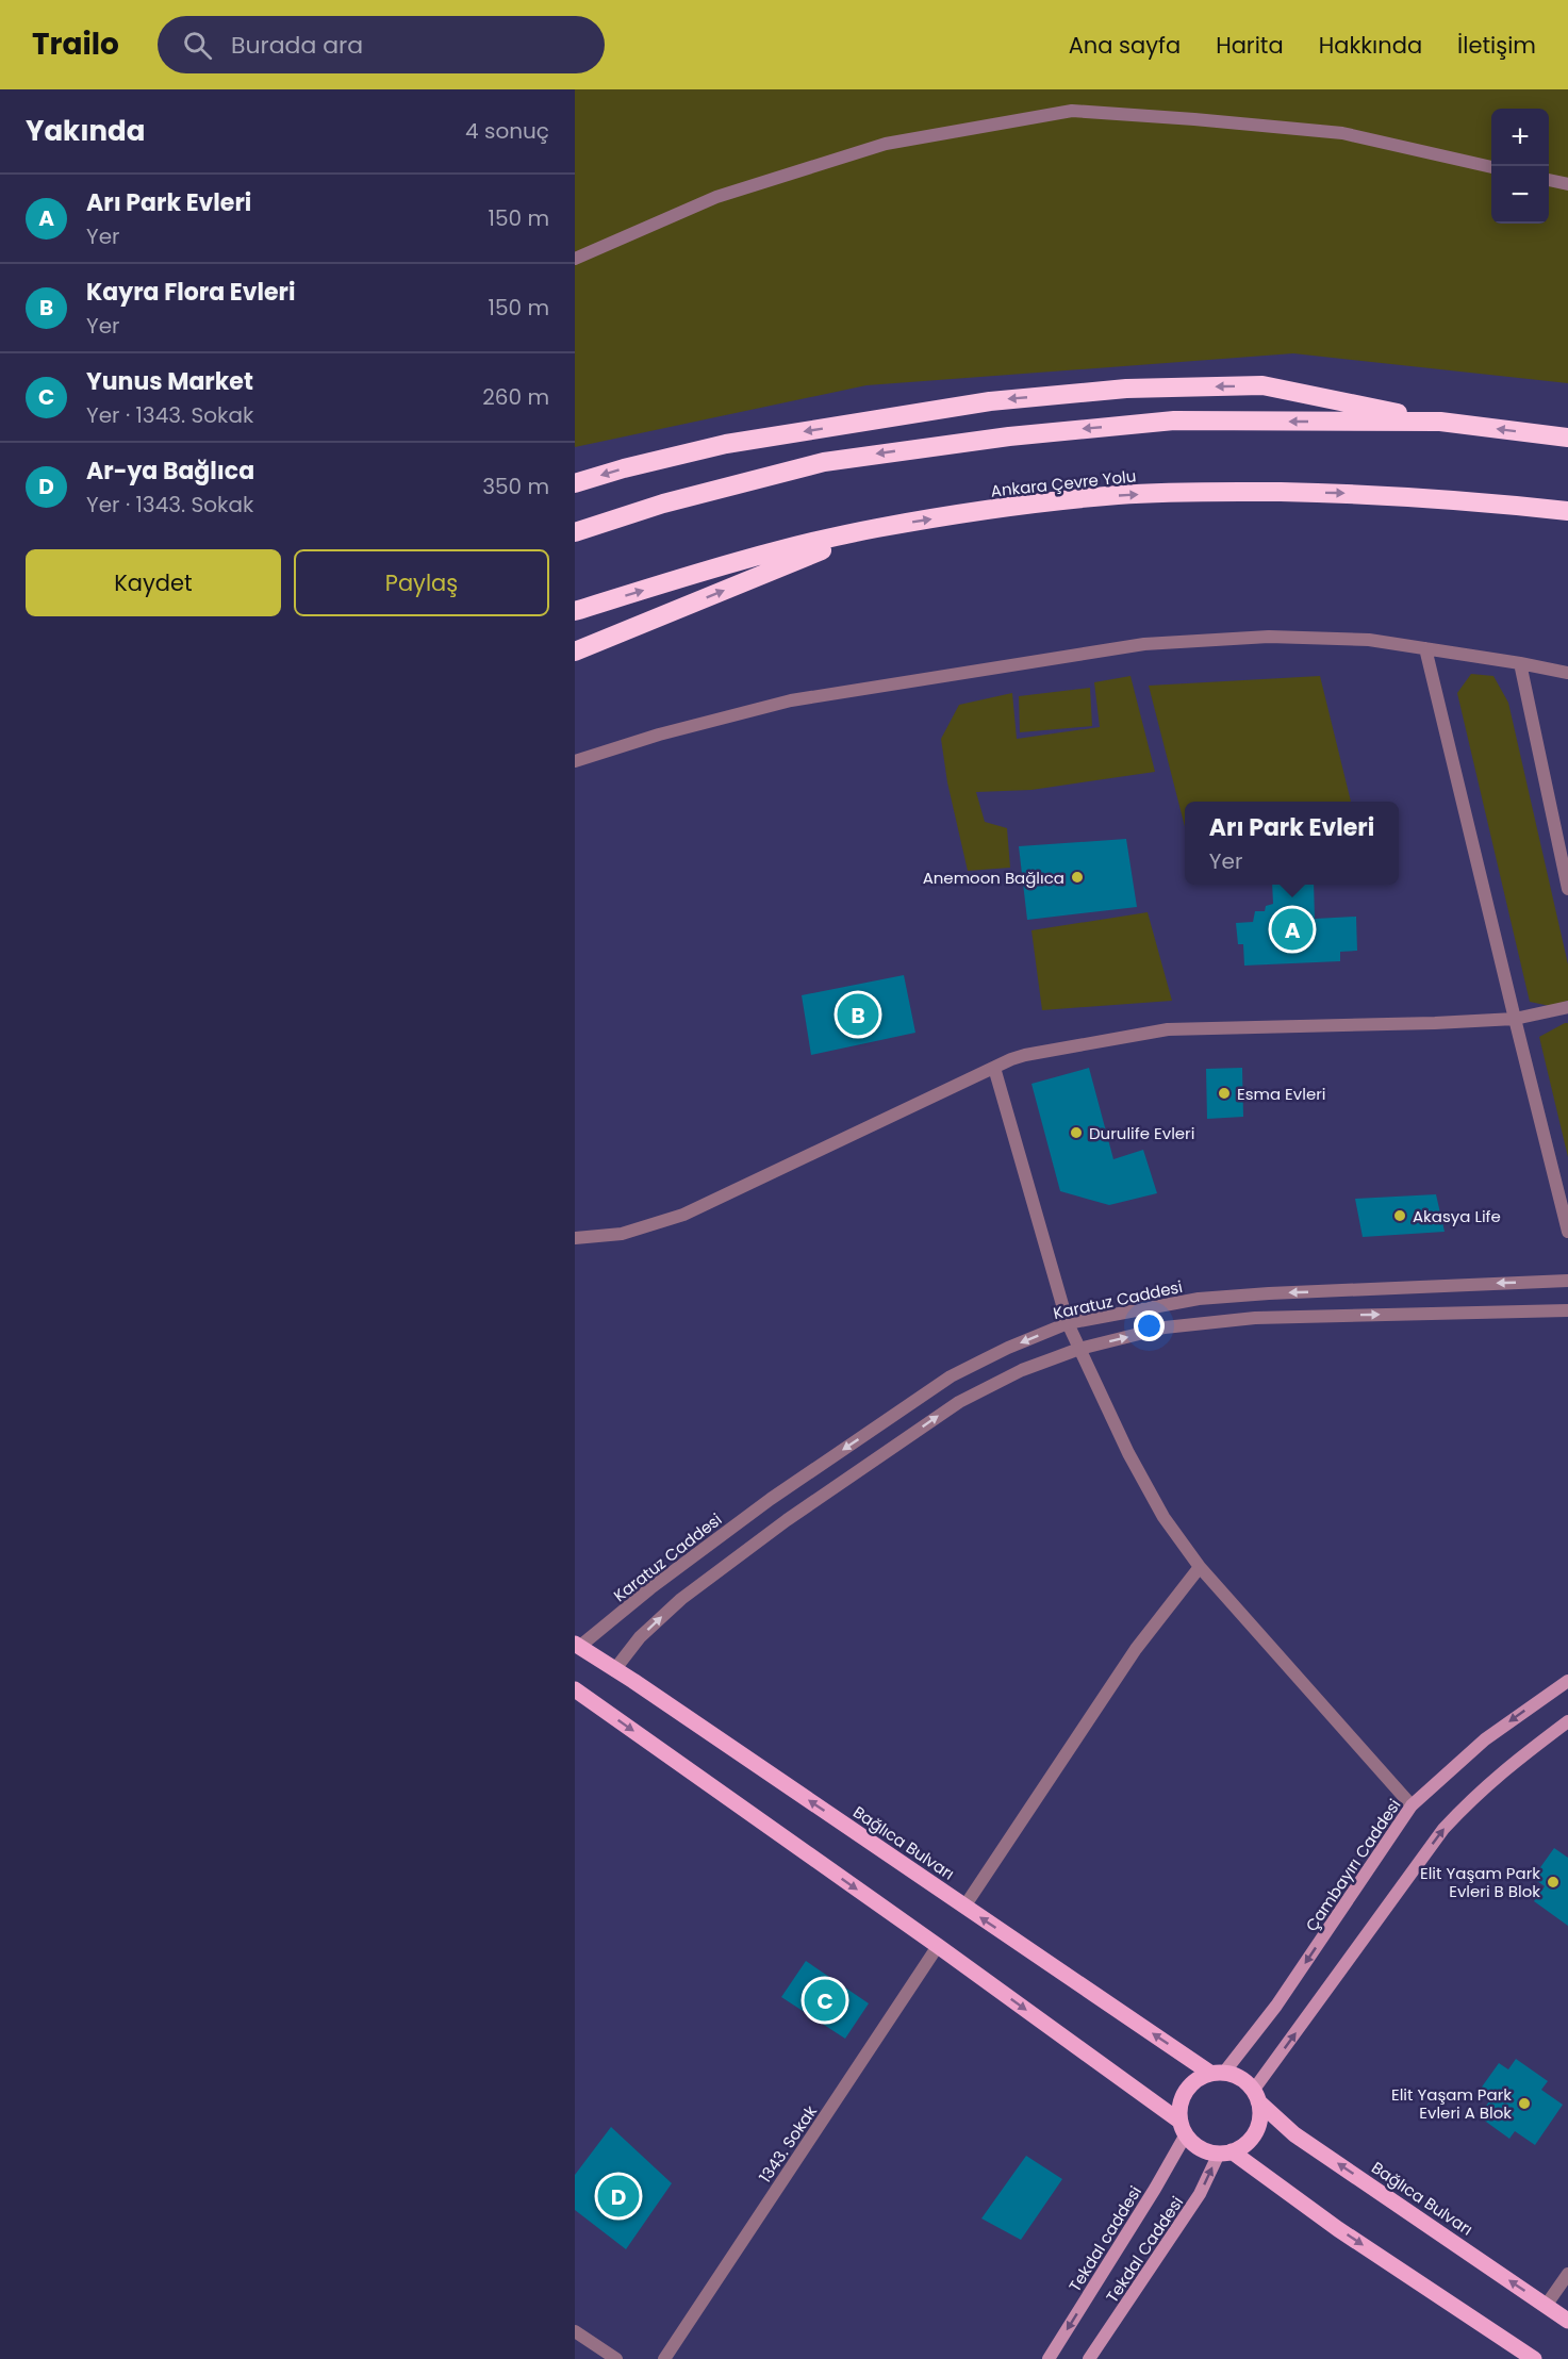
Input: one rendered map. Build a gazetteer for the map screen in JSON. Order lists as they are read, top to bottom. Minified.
{"streets":{"highway":["Ankara Çevre Yolu"],"main road":["Bağlıca Bulvarı","Çambayırı Caddesi","Tekdal caddesi","Tekdal Caddesi"],"street":["Karatuz Caddesi","1343. Sokak"]},"crossings":[["Karatuz Caddesi","Bağlıca Bulvarı"],["Bağlıca Bulvarı","Çambayırı Caddesi"],["Bağlıca Bulvarı","Tekdal caddesi"],["Bağlıca Bulvarı","Tekdal Caddesi"],["Çambayırı Caddesi","Tekdal caddesi"],["Çambayırı Caddesi","Tekdal Caddesi"],["Tekdal caddesi","Tekdal Caddesi"]],"one_way":["Tekdal caddesi","Tekdal Caddesi"],"places":["Anemoon Bağlıca","Esma Evleri","Durulife Evleri","Akasya Life","Elit Yaşam Park Evleri B Blok","Elit Yaşam Park Evleri A Blok"],"page":{"header":"Trailo","search":"Burada ara","nav":["Ana sayfa","Harita","Hakkında","İletişim"],"heading":["Yakında","4 sonuç"],"map_buttons":["+","−"],"list":[{"mark":"A","name":"Arı Park Evleri","note":"Yer","value":"150 m"},{"mark":"B","name":"Kayra Flora Evleri","note":"Yer","value":"150 m"},{"mark":"C","name":"Yunus Market","note":"Yer · 1343. Sokak","value":"260 m"},{"mark":"D","name":"Ar-ya Bağlıca","note":"Yer · 1343. Sokak","value":"350 m"}],"buttons":["Kaydet","Paylaş"],"popup":["Arı Park Evleri","Yer"],"pins":["A","B","C","D"]}}
